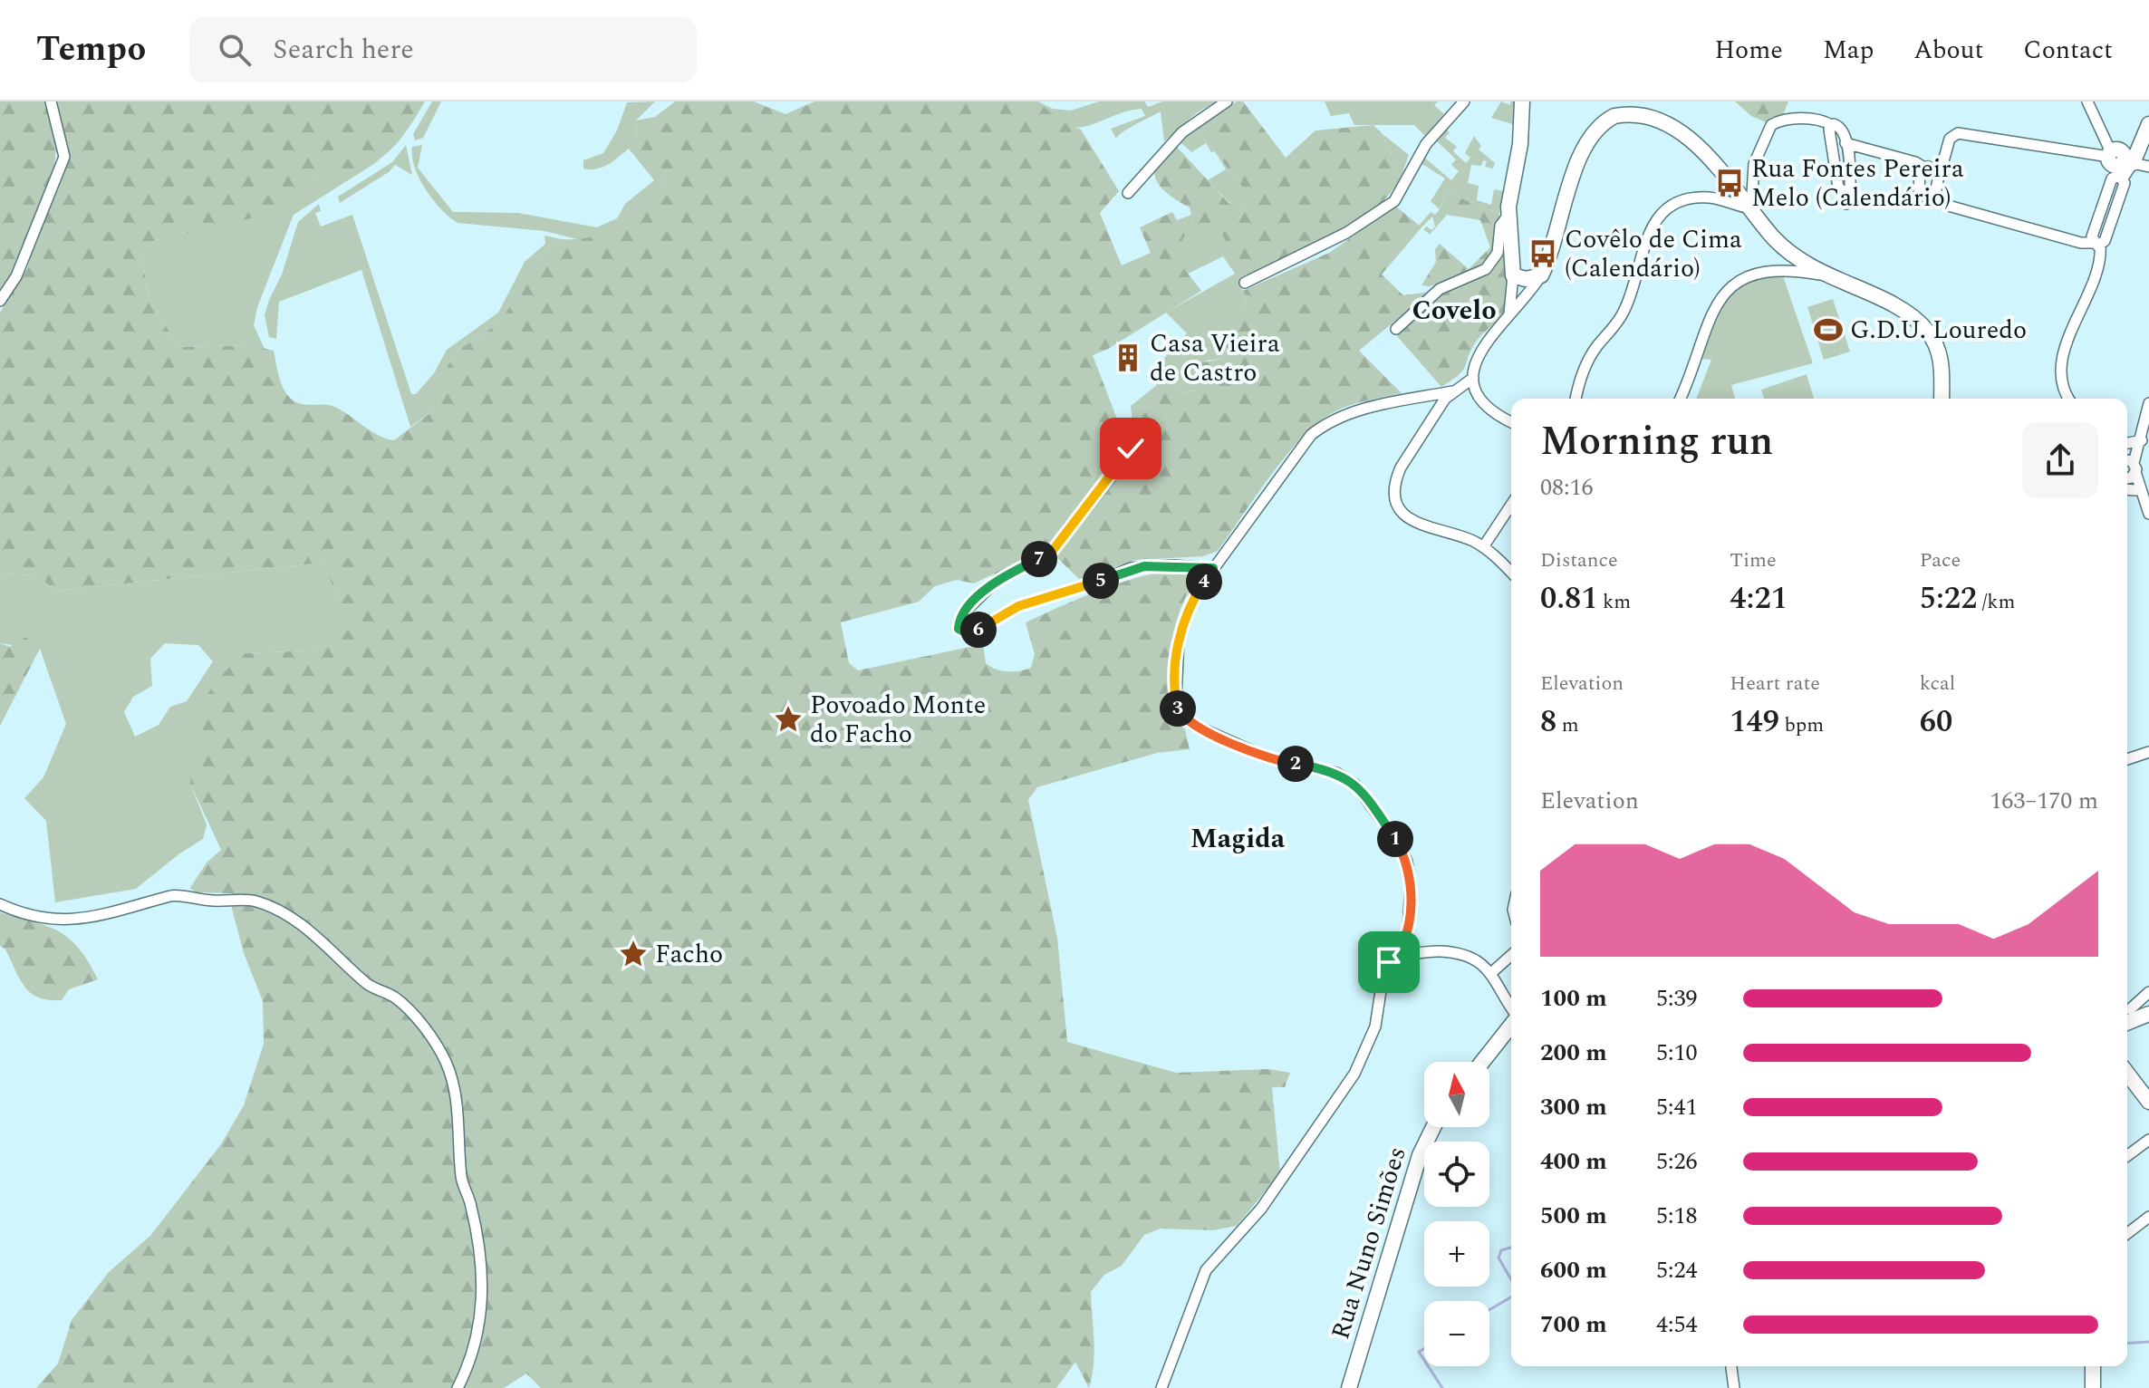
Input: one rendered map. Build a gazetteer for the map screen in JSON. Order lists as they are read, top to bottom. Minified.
{"streets":{"street":["Rua Nuno Simões"]},"districts":["Covelo","Magida"],"places":{"bus stop":["Rua Fontes Pereira Melo (Calendário)","Covêlo de Cima (Calendário)"],"sports":["G.D.U. Louredo"],"building":["Casa Vieira de Castro"],"place":["Povoado Monte do Facho","Facho"]},"north":"top","page":{"header":"Tempo","search":"Search here","nav":["Home","Map","About","Contact"],"heading":["Morning run","08:16"],"stats":[["Distance","0.81 km"],["Time","4:21"],["Pace","5:22 /km"],["Elevation","8 m"],["Heart rate","149 bpm"],["kcal","60"]],"pins":["7","5","4","6","3","2","1"],"chart":["Elevation","163–170 m"],"list":[{"name":"100 m","note":"5:39"},{"name":"200 m","note":"5:10"},{"name":"300 m","note":"5:41"},{"name":"400 m","note":"5:26"},{"name":"500 m","note":"5:18"},{"name":"600 m","note":"5:24"},{"name":"700 m","note":"4:54"}],"map_buttons":["+","−"]}}
